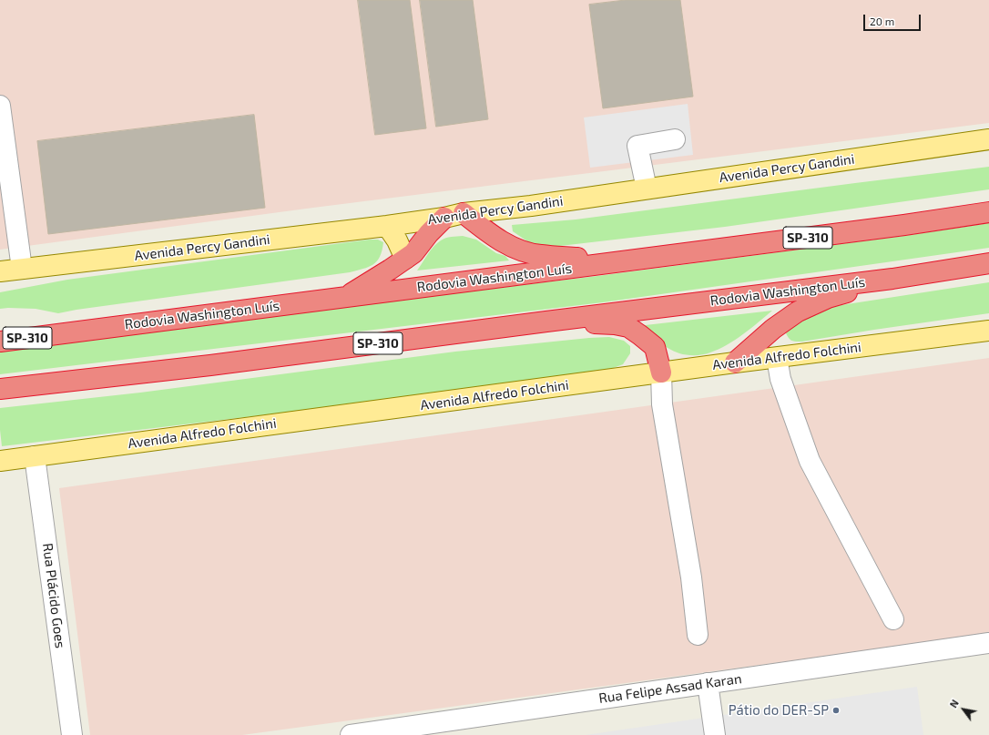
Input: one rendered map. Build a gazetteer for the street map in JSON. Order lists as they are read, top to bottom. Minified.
{"streets":{"highway":["SP-310","Rodovia Washington Luís"],"main road":["Avenida Percy Gandini","Avenida Alfredo Folchini"],"street":["Rua Plácido Goes","Rua Felipe Assad Karan"]},"crossings":[["Avenida Alfredo Folchini","Rua Plácido Goes"]],"places":["Pátio do DER-SP"],"scale_bar":"20 m","north":"top left"}
